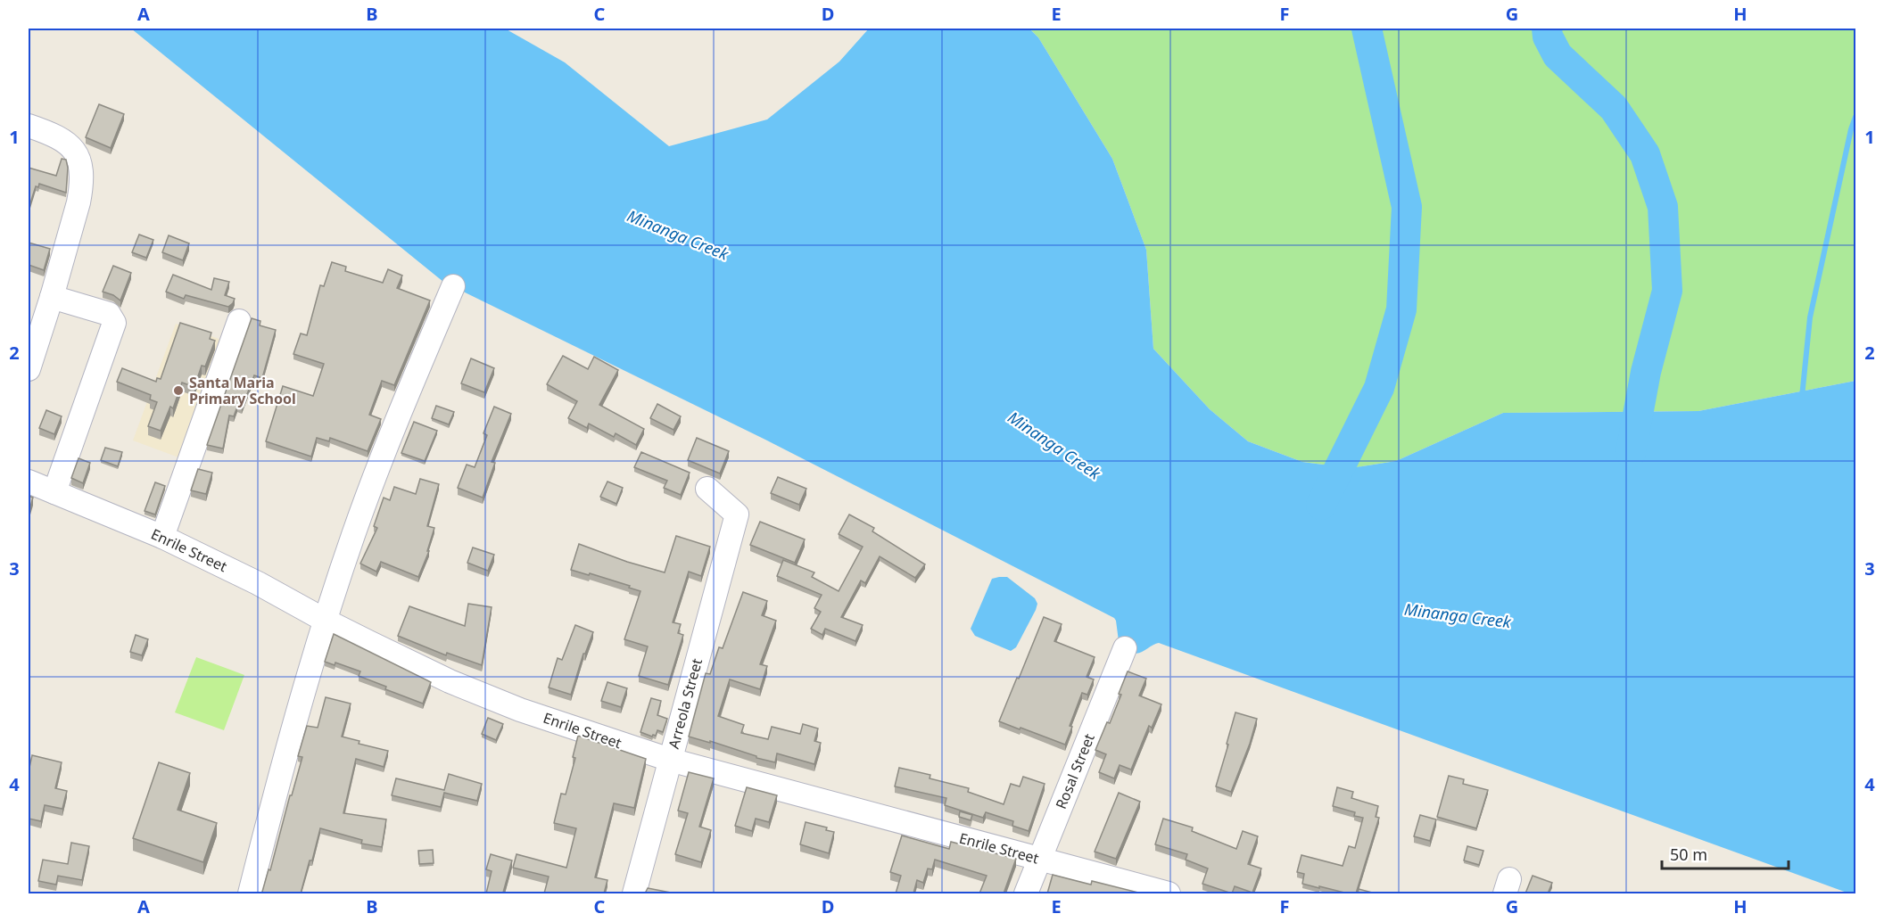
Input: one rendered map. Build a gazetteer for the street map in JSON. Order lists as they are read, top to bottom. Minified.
{"streets":{"street":["Enrile Street","Arreola Street","Rosal Street"]},"crossings":[["Enrile Street","Arreola Street"],["Enrile Street","Rosal Street"]],"water":["Minanga Creek"],"places":["Santa Maria Primary School"],"scale_bar":"50 m","grid":{"columns":["A","B","C","D","E","F","G","H"],"rows":["1","2","3","4"]}}
